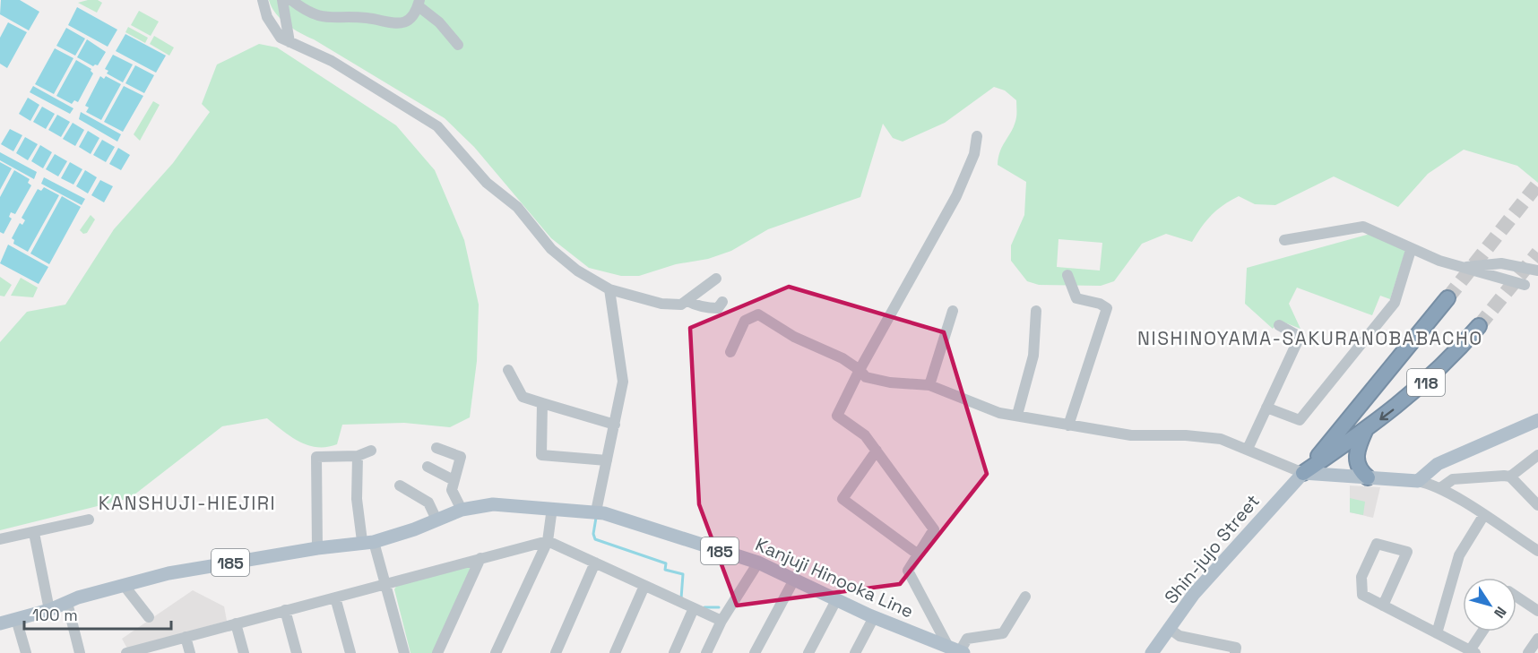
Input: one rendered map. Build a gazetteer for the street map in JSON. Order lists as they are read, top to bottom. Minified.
{"streets":{"highway":["118"],"main road":["Shin-jujo Street","185","Kanjuji Hinooka Line"]},"crossings":[["118","Shin-jujo Street"]],"districts":["NISHINOYAMA-SAKURANOBABACHO","KANSHUJI-HIEJIRI"],"scale_bar":"100 m","north":"bottom right"}
